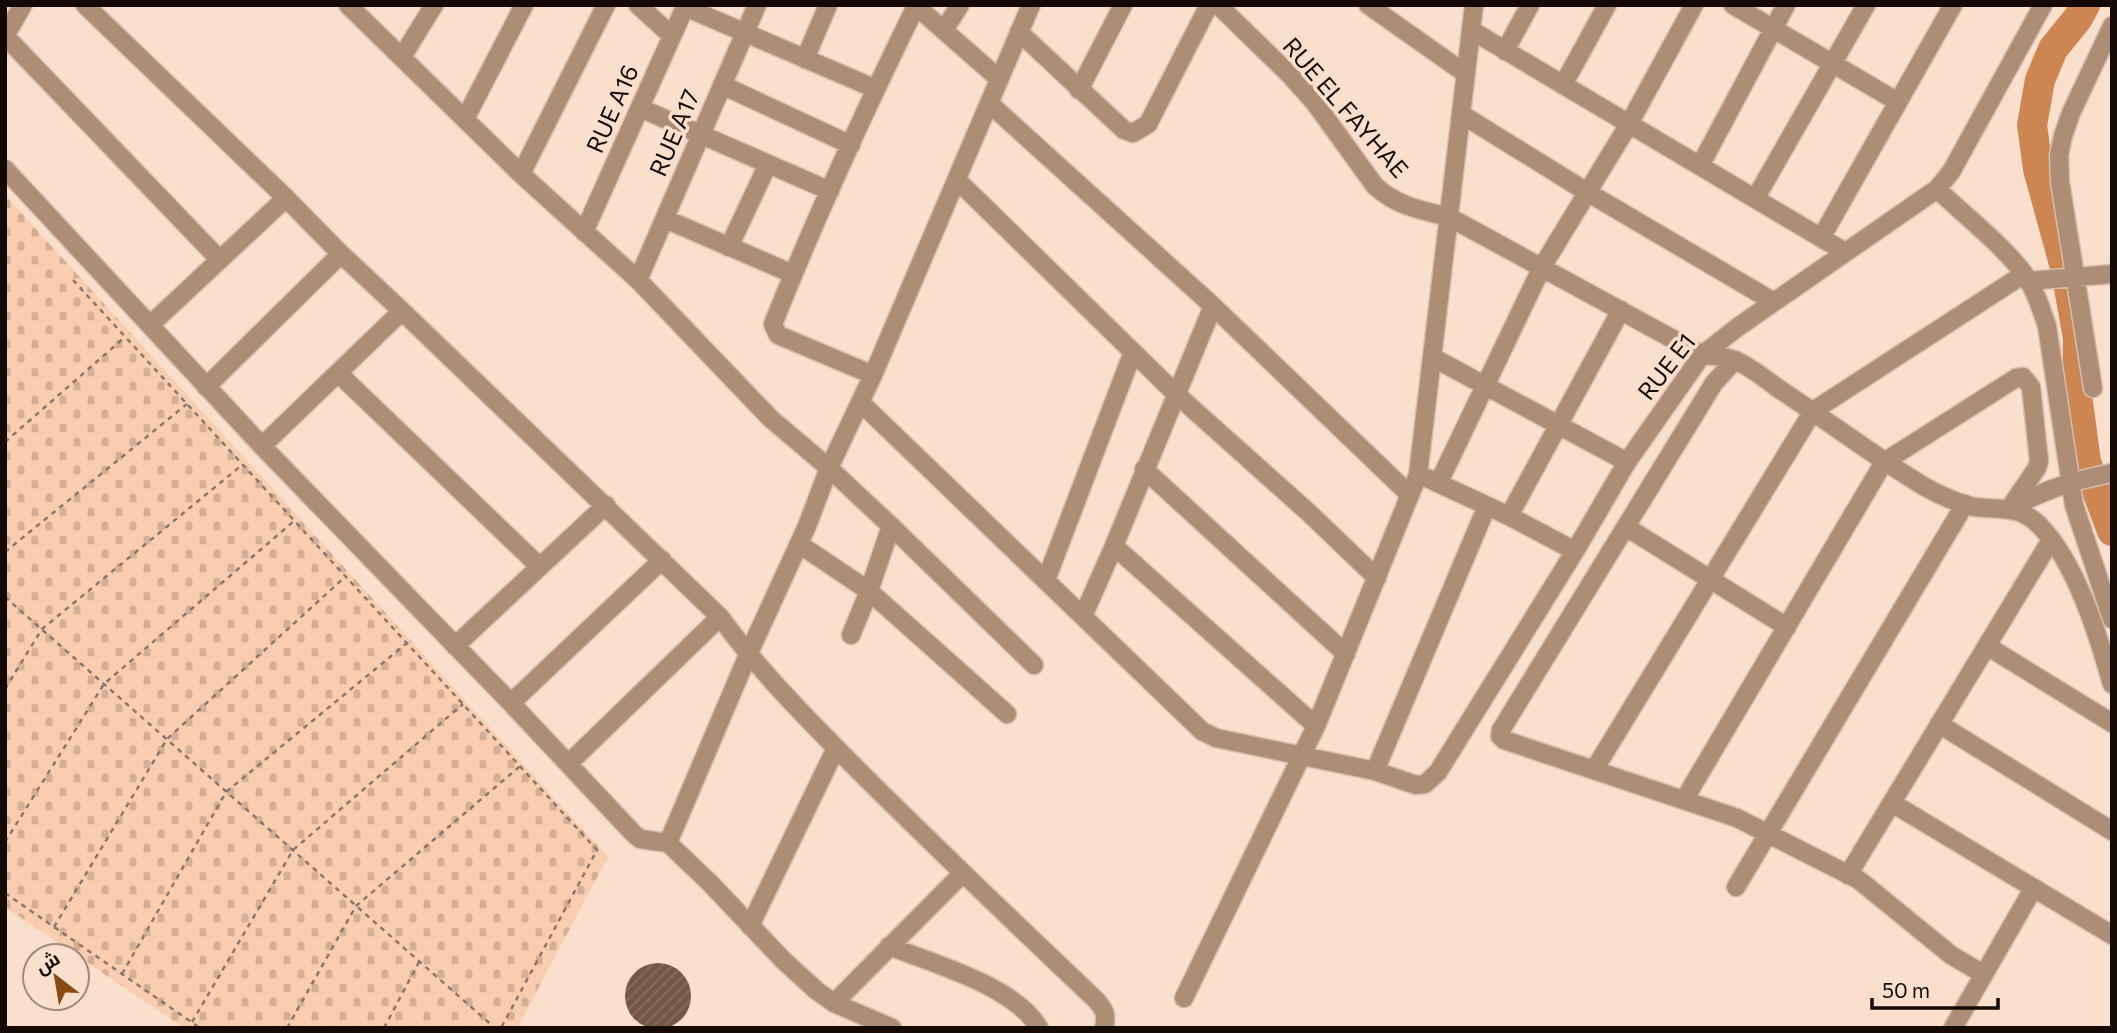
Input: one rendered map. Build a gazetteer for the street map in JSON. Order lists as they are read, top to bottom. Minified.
{"streets":{"street":["RUE EL FAYHAE","RUE A16","RUE A17","RUE E1"]},"crossings":[["RUE EL FAYHAE","RUE E1"]],"scale_bar":"50 m","north":"top left"}
